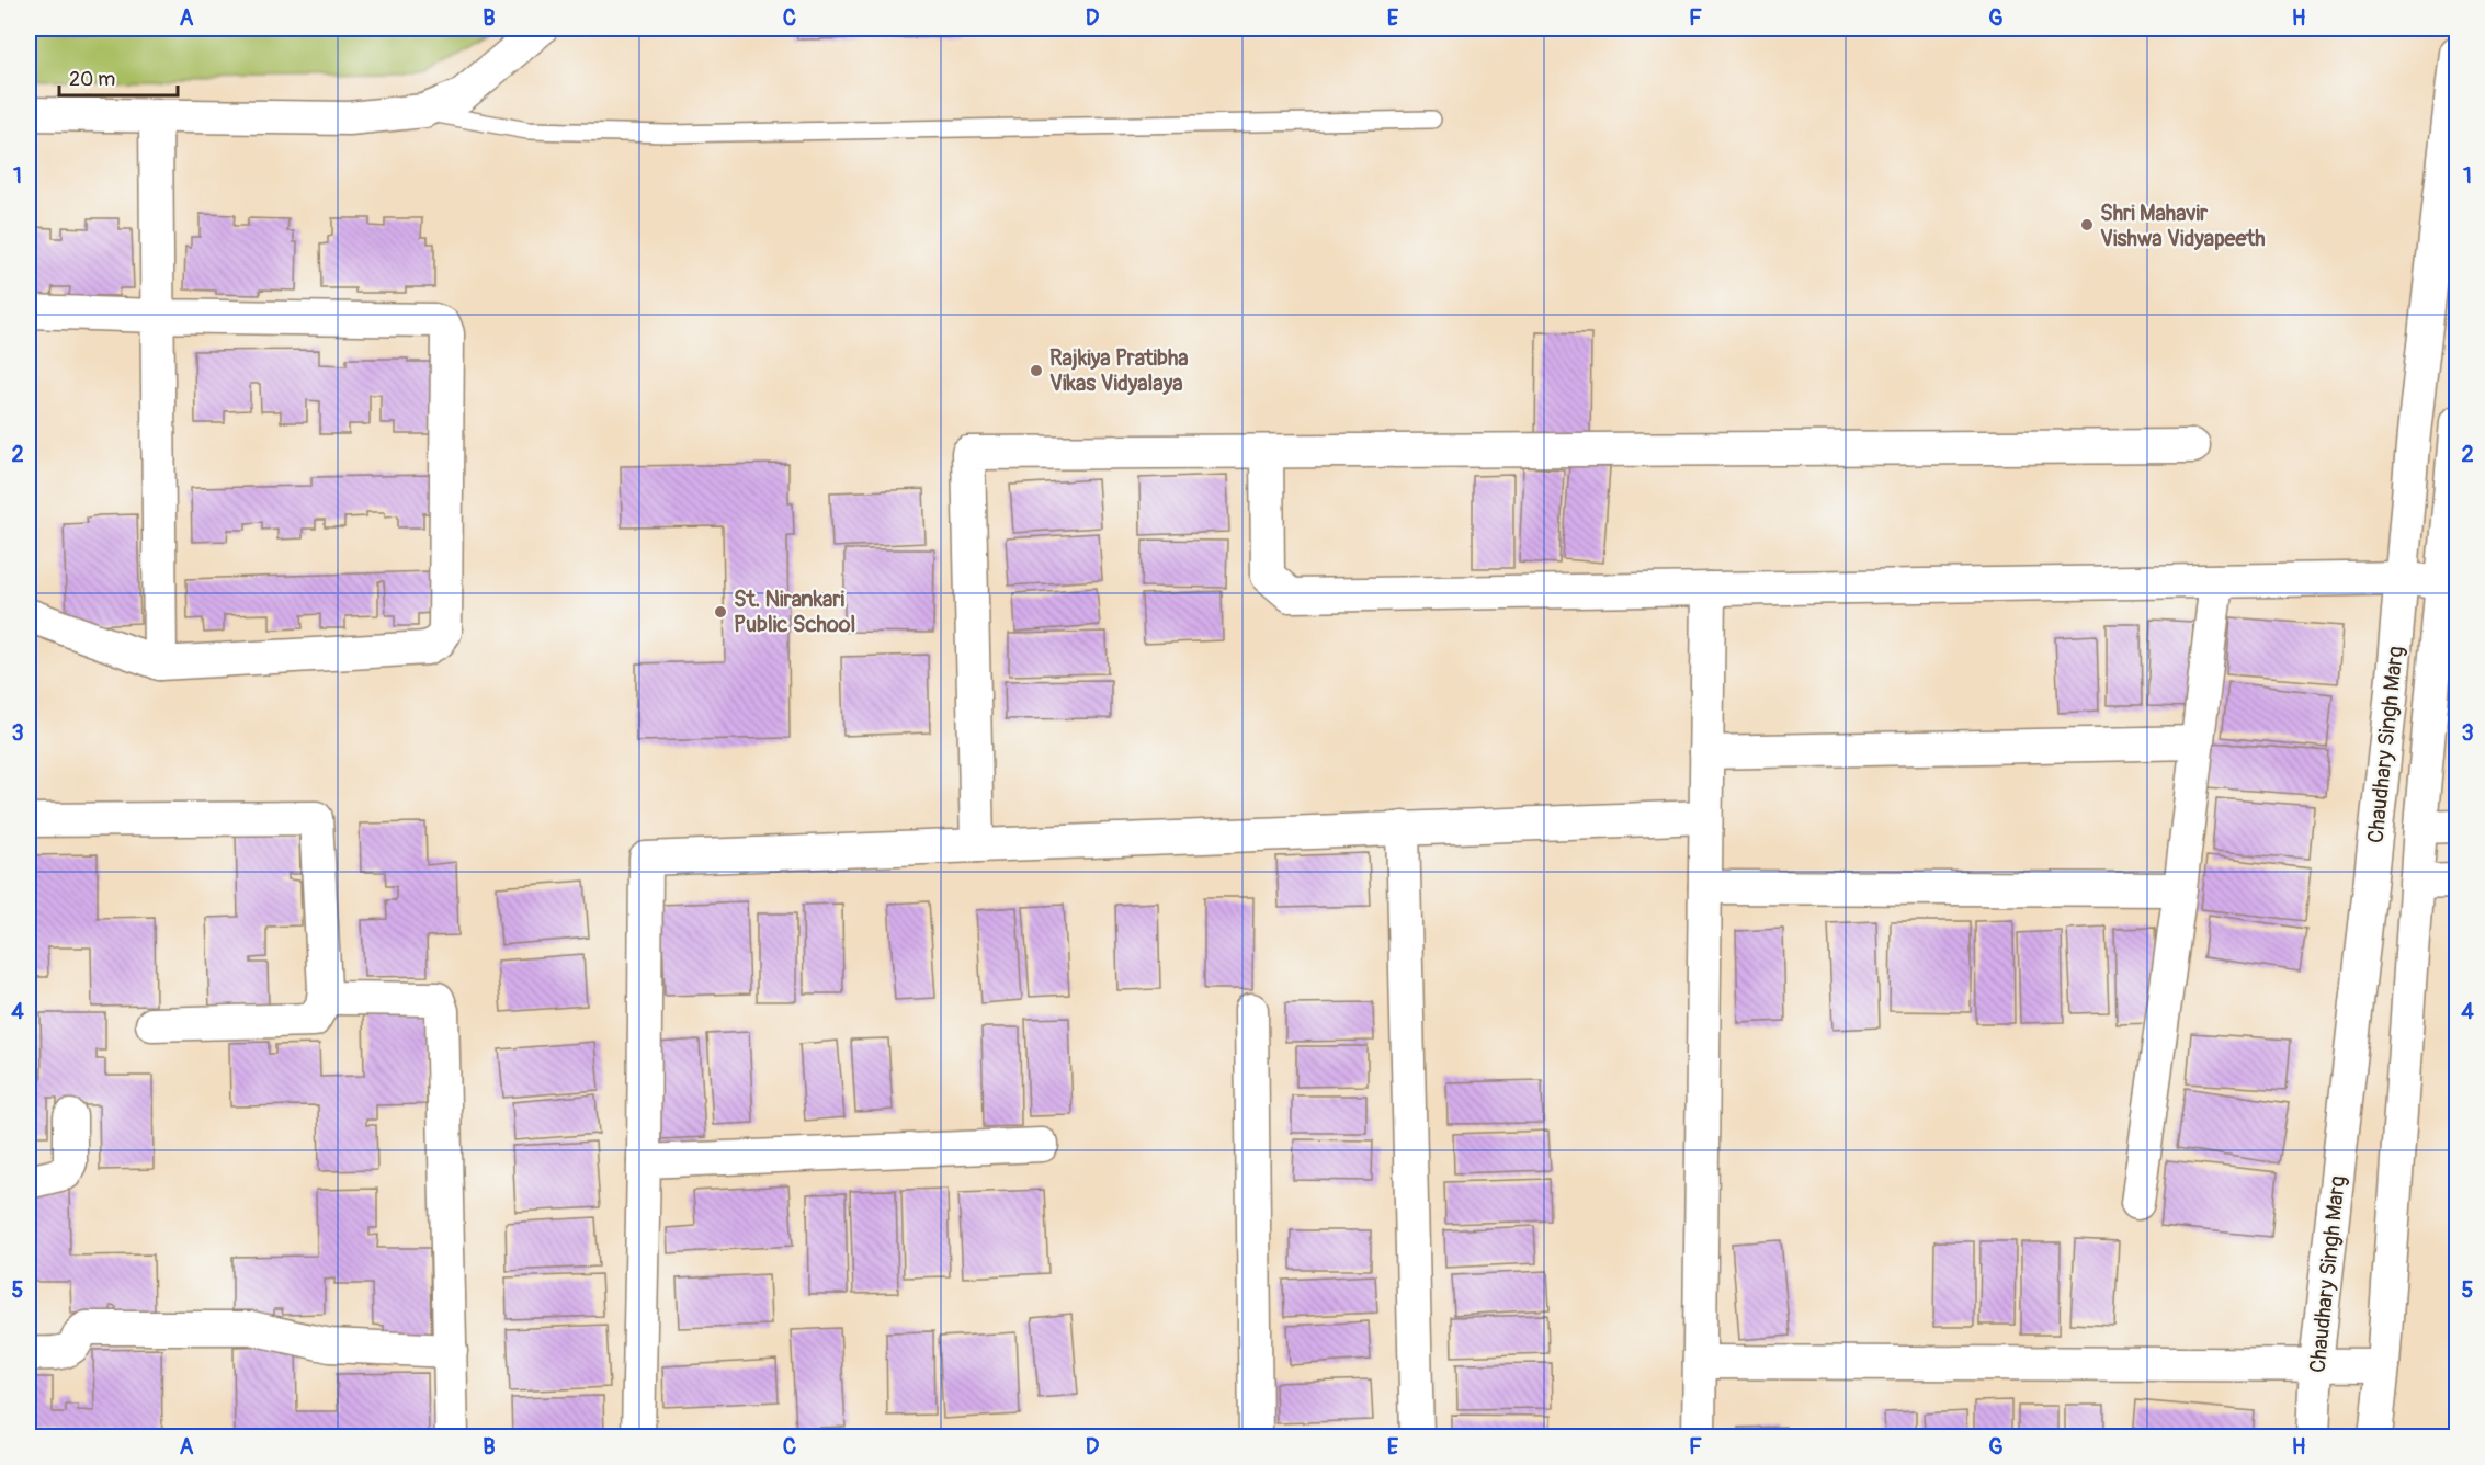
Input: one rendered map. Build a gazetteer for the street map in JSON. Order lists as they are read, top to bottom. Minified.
{"streets":{"street":["Chaudhary Singh Marg"]},"places":["Shri Mahavir Vishwa Vidyapeeth","Rajkiya Pratibha Vikas Vidyalaya","St. Nirankari Public School"],"scale_bar":"20 m","grid":{"columns":["A","B","C","D","E","F","G","H"],"rows":["1","2","3","4","5"]}}
